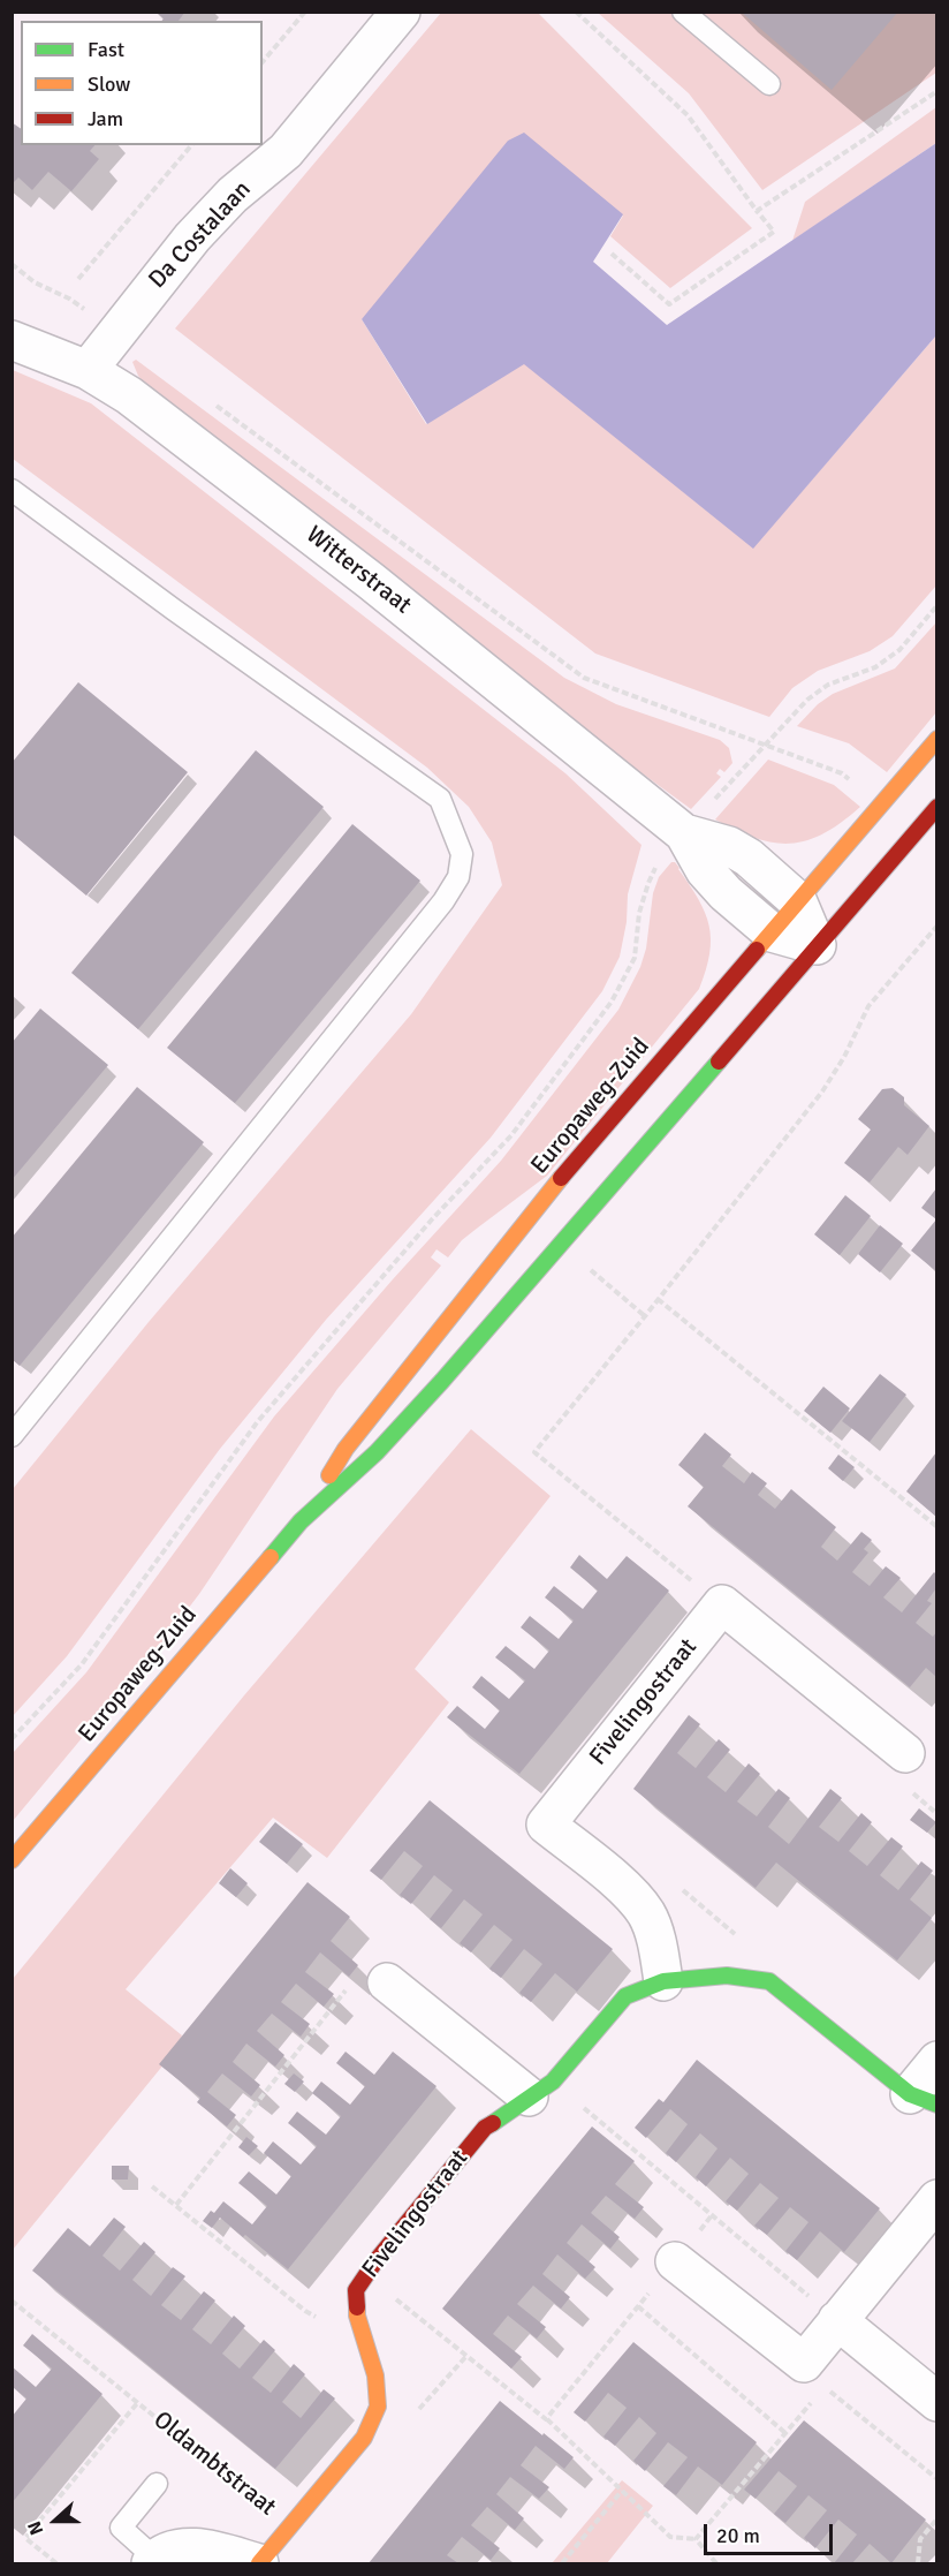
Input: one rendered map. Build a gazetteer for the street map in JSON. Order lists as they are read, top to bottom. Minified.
{"streets":{"main road":["Europaweg-Zuid","Fivelingostraat"],"street":["Da Costalaan","Witterstraat"],"path":["Oldambtstraat"]},"crossings":[["Da Costalaan","Witterstraat"],["Witterstraat","Europaweg-Zuid"],["Fivelingostraat","Oldambtstraat"]],"legend":["Fast","Slow","Jam"],"scale_bar":"20 m","north":"left"}
